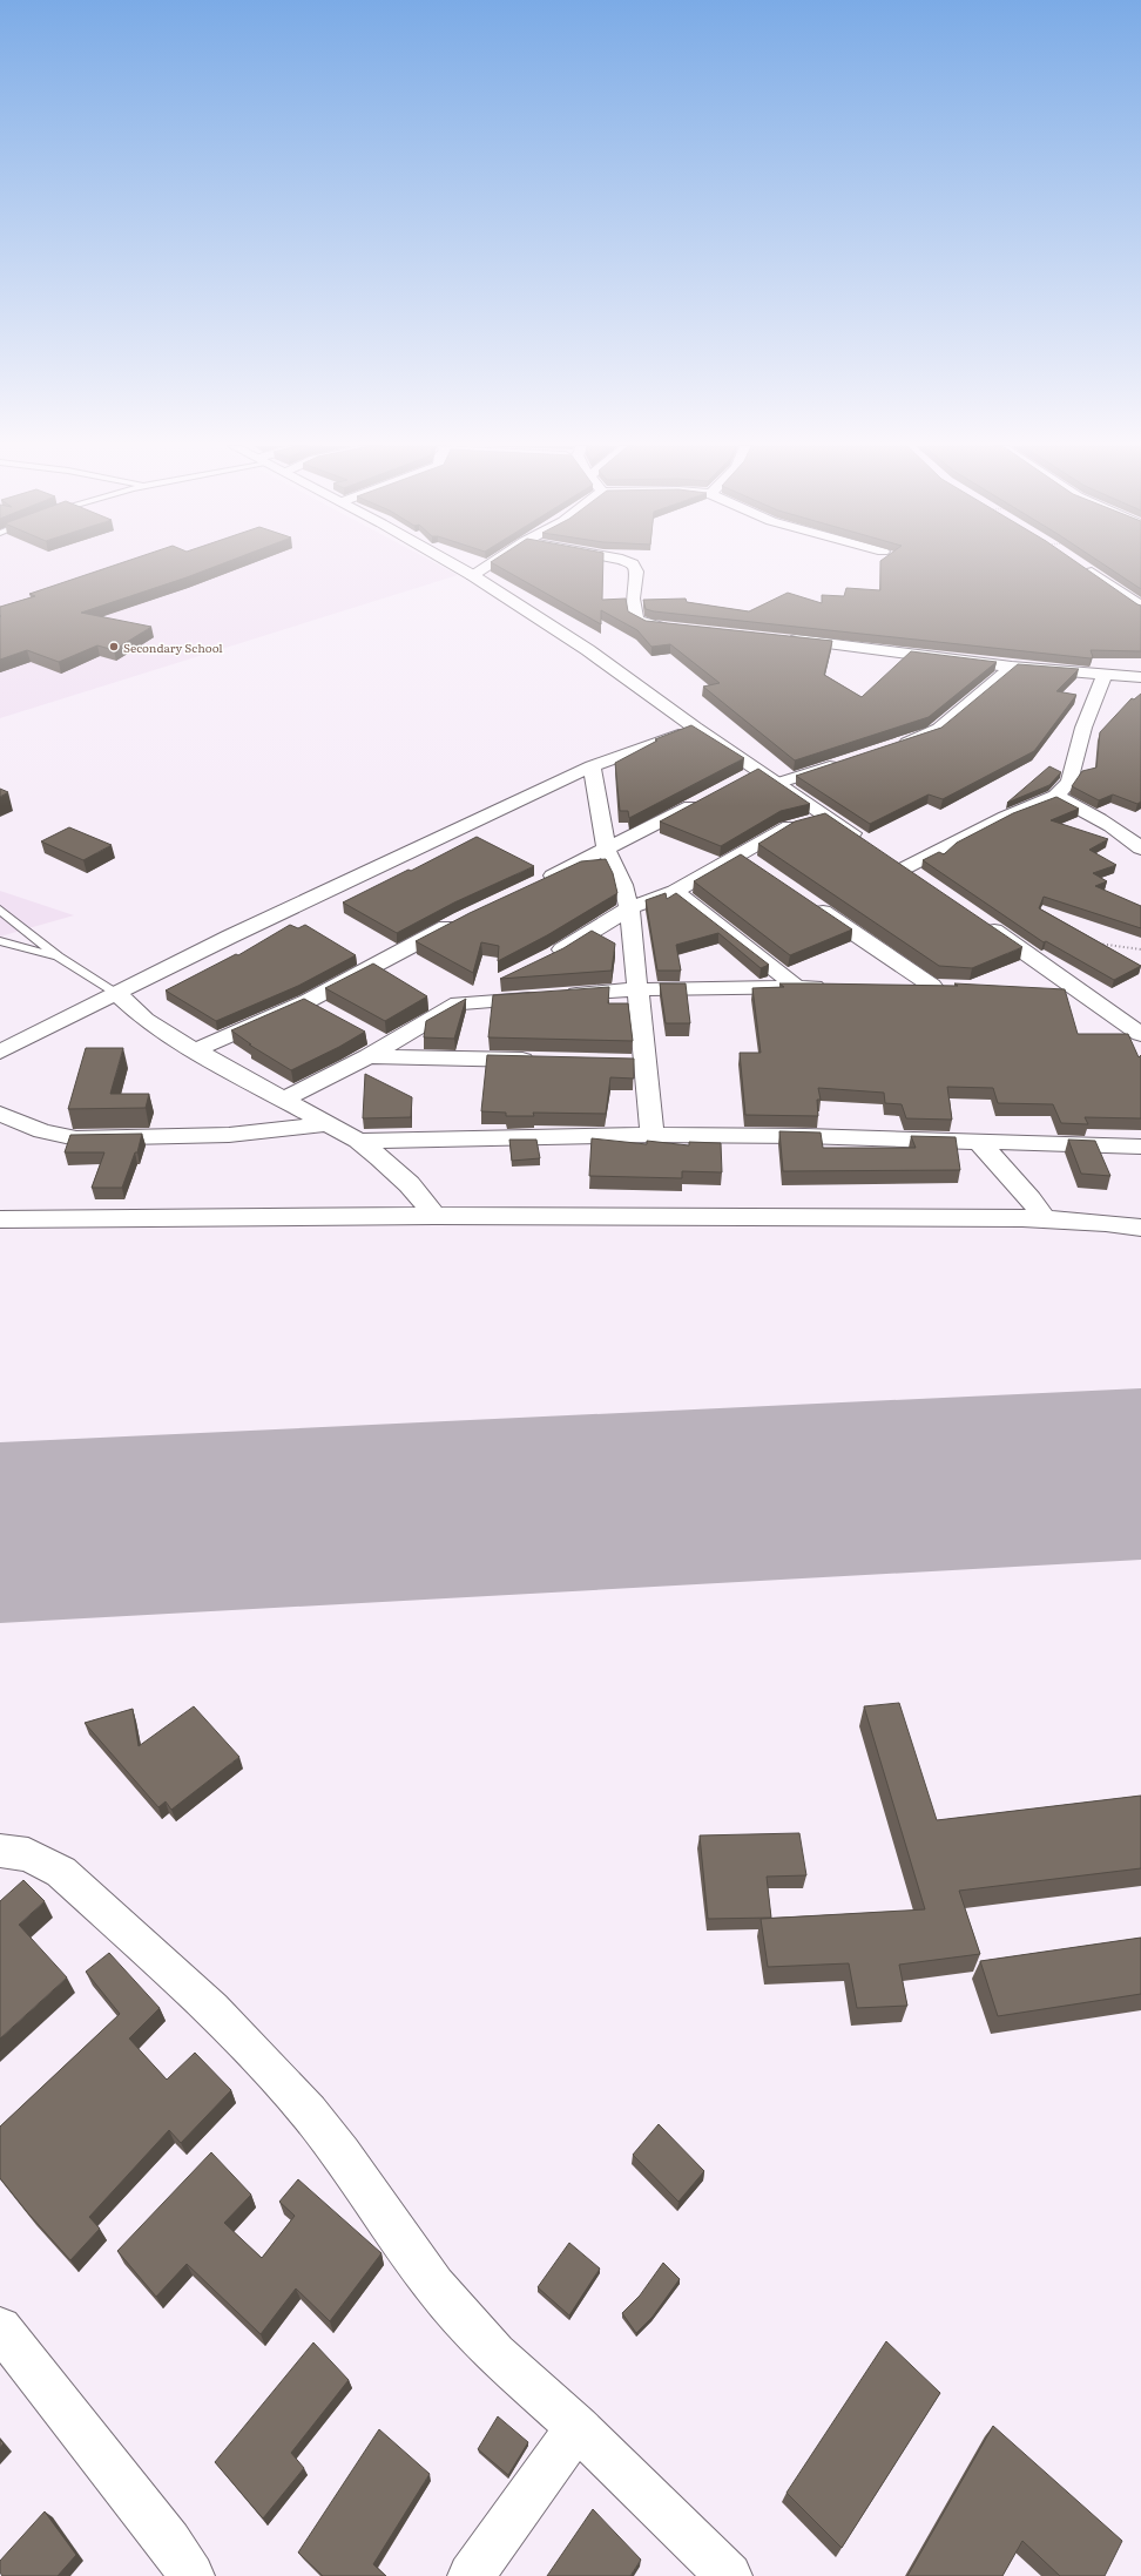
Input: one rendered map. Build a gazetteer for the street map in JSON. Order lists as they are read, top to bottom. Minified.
{"places":["Secondary School"]}
